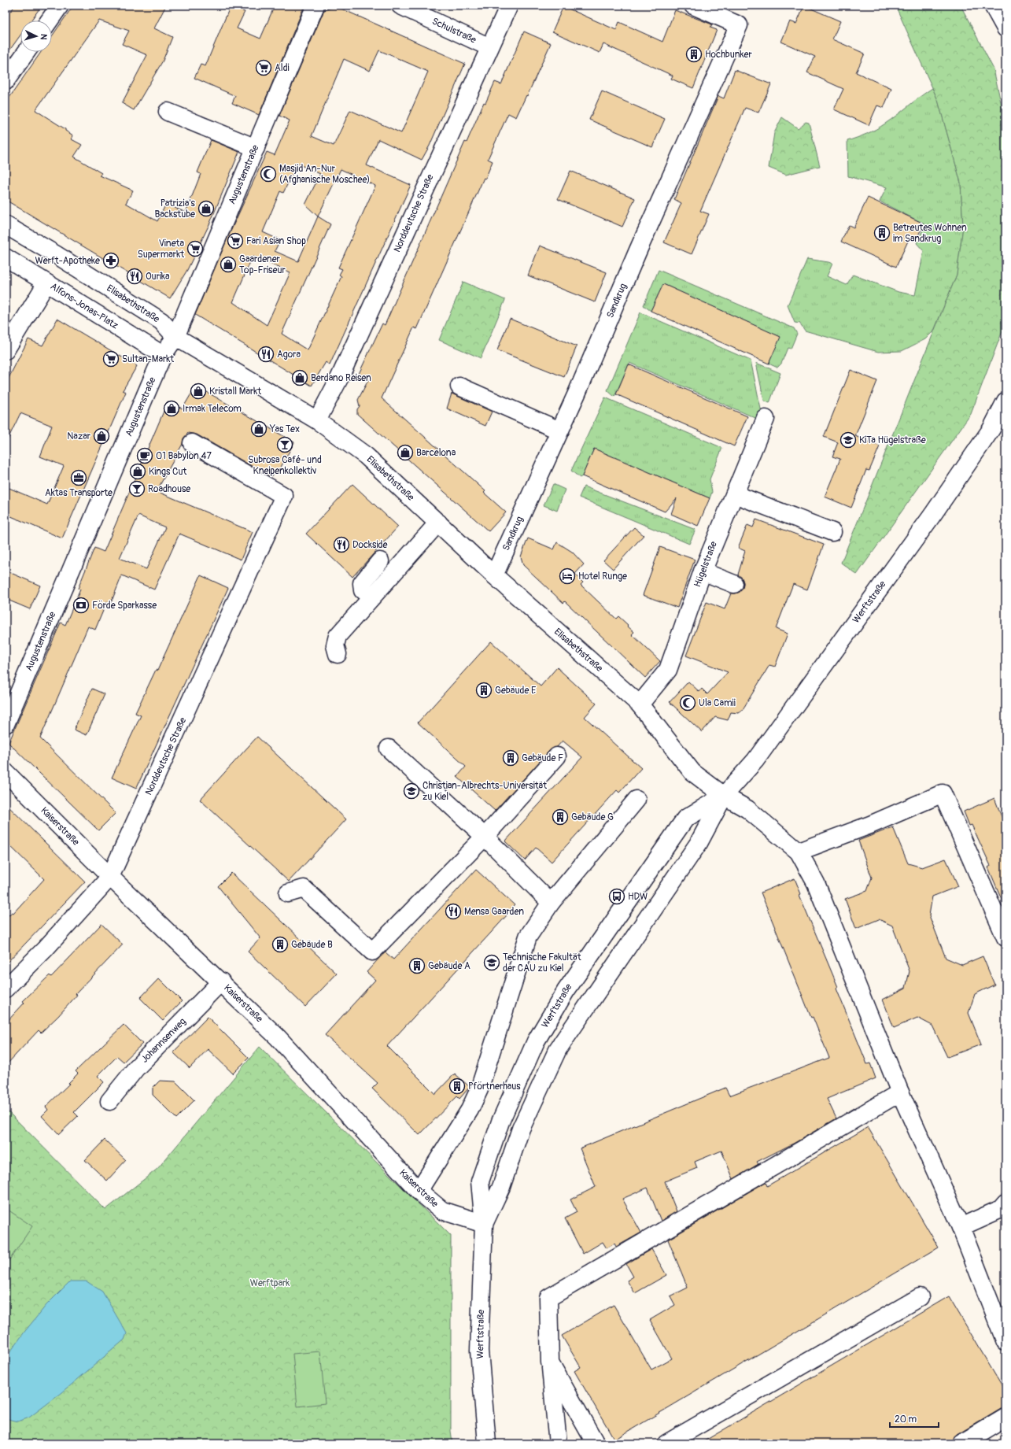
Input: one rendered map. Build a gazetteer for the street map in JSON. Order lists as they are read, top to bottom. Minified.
{"streets":{"street":["Schulstraße","Augustenstraße","Norddeutsche Straße","Sandkrug","Elisabethstraße","Alfons-Jonas-Platz","Hügelstraße","Werftstraße","Kaiserstraße","Johannsenweg"]},"crossings":[["Schulstraße","Norddeutsche Straße"],["Augustenstraße","Elisabethstraße"],["Augustenstraße","Alfons-Jonas-Platz"],["Norddeutsche Straße","Elisabethstraße"],["Norddeutsche Straße","Kaiserstraße"],["Sandkrug","Elisabethstraße"],["Elisabethstraße","Hügelstraße"],["Elisabethstraße","Werftstraße"],["Werftstraße","Kaiserstraße"],["Kaiserstraße","Johannsenweg"]],"parks":["Werftpark"],"places":{"building":["Hochbunker","Betreutes Wohnen im Sandkrug","Gebäude E","Gebäude F","Gebäude G","Gebäude B","Gebäude A","Pförtnerhaus"],"supermarket":["Aldi","Fari Asian Shop","Vineta Supermarkt","Sultan-Markt"],"mosque":["Masjid An-Nur (Afghanische Moschee)","Ula Camii"],"shop":["Patrizia's Backstube","Gaardener Top-Friseur","Berdano Reisen","Kristall Markt","Irmak Telecom","Yas Tex","Nazar","Barcelona","Kings Cut"],"pharmacy":["Werft-Apotheke"],"restaurant":["Ourika","Agora","Dockside","Mensa Gaarden"],"school or university":["KiTa Hügelstraße","Christian-Albrechts-Universität zu Kiel","Technische Fakultät der CAU zu Kiel"],"bar":["Subrosa Café- und Kneipenkollektiv","Roadhouse"],"cafe":["01 Babylon 47"],"office":["Aktas Transporte"],"hotel":["Hotel Runge"],"bank":["Förde Sparkasse"],"bus stop":["HDW"]},"scale_bar":"20 m","north":"right"}
